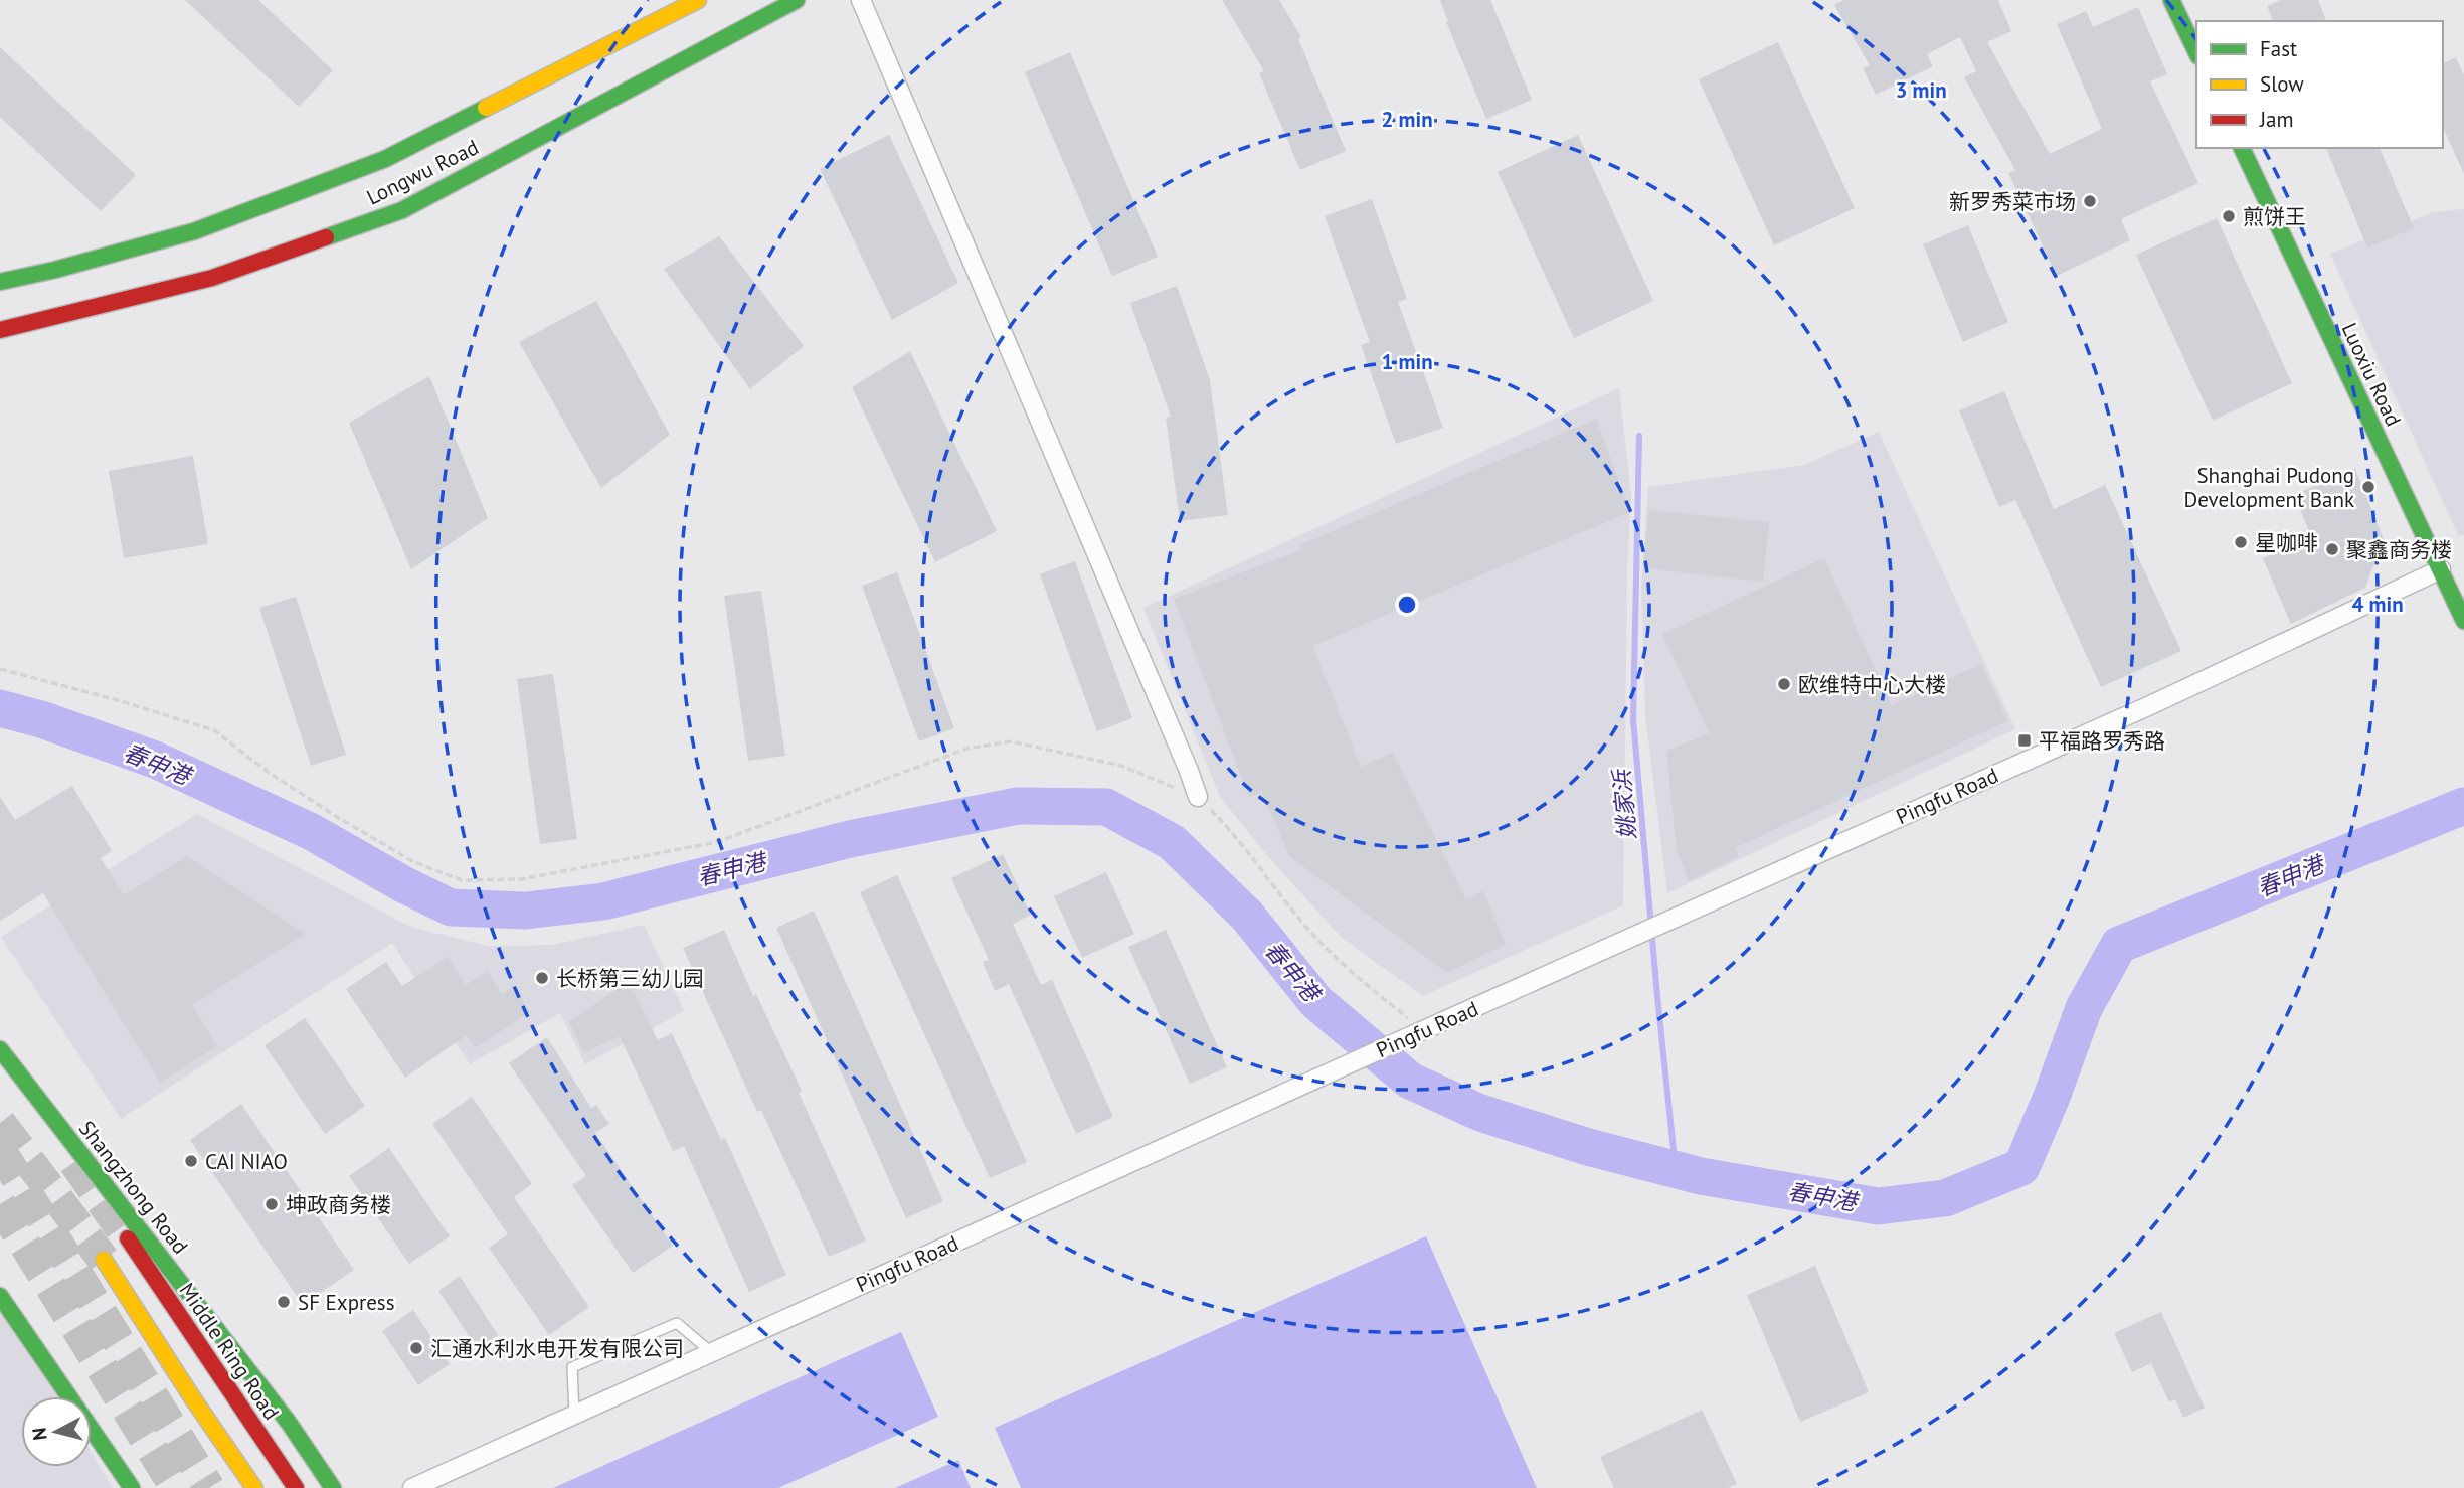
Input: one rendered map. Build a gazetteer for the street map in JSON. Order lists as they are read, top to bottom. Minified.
{"streets":{"main road":["Longwu Road","Luoxiu Road","Shangzhong Road","Middle Ring Road"],"street":["Pingfu Road"]},"crossings":[["Luoxiu Road","Pingfu Road"]],"water":["春申港","姚家浜"],"places":{"other":["新罗秀菜市场","煎饼王","Shanghai Pudong Development Bank","星咖啡","聚鑫商务楼","欧维特中心大楼","长桥第三幼儿园","CAI NIAO","坤政商务楼","SF Express","汇通水利水电开发有限公司"],"transit":["平福路罗秀路"]},"legend":["Fast","Slow","Jam"],"north":"left","rings":["3 min","2 min","1 min","4 min"]}
